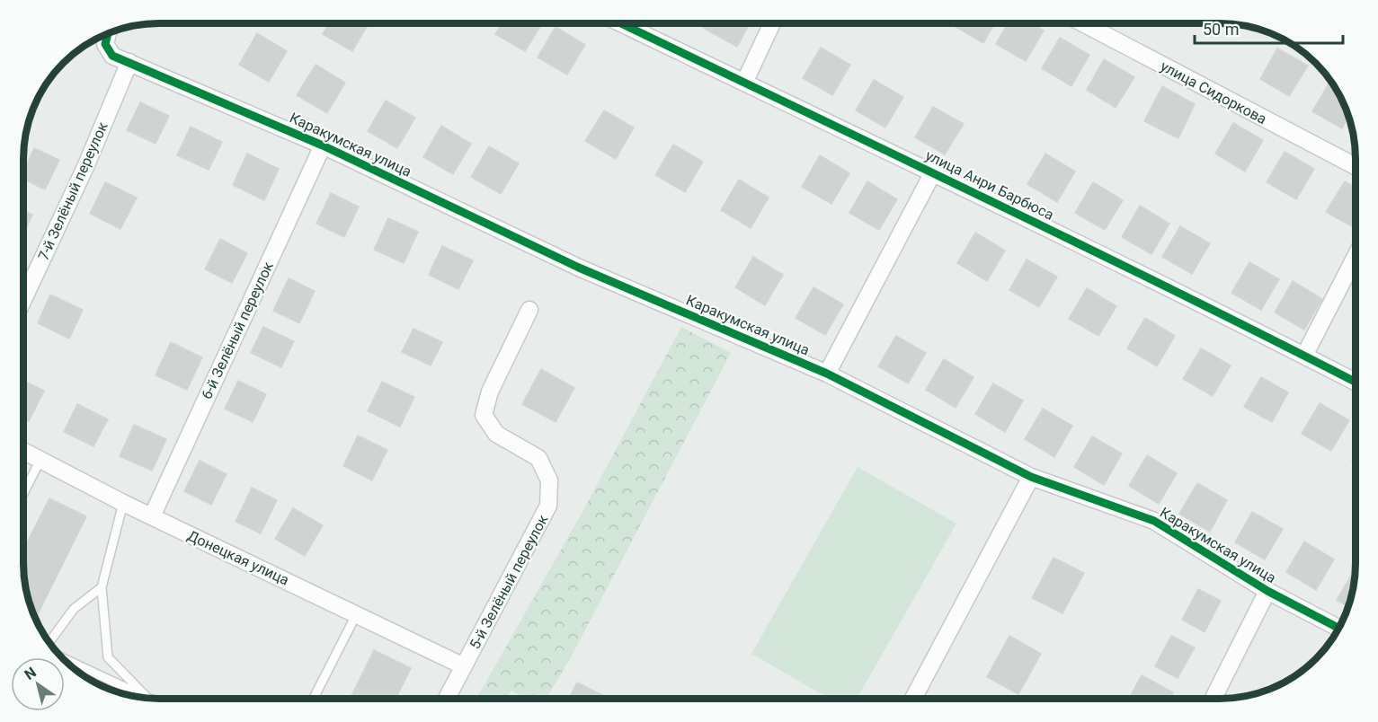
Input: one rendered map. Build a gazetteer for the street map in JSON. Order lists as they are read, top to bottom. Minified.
{"streets":{"street":["улица Сидоркова","Каракумская улица","улица Анри Барбюса","7-й Зелёный переулок","6-й Зелёный переулок","Донецкая улица","5-й Зелёный переулок"]},"crossings":[["Каракумская улица","7-й Зелёный переулок"],["Каракумская улица","6-й Зелёный переулок"],["6-й Зелёный переулок","Донецкая улица"],["Донецкая улица","5-й Зелёный переулок"]],"scale_bar":"50 m","north":"top left"}
